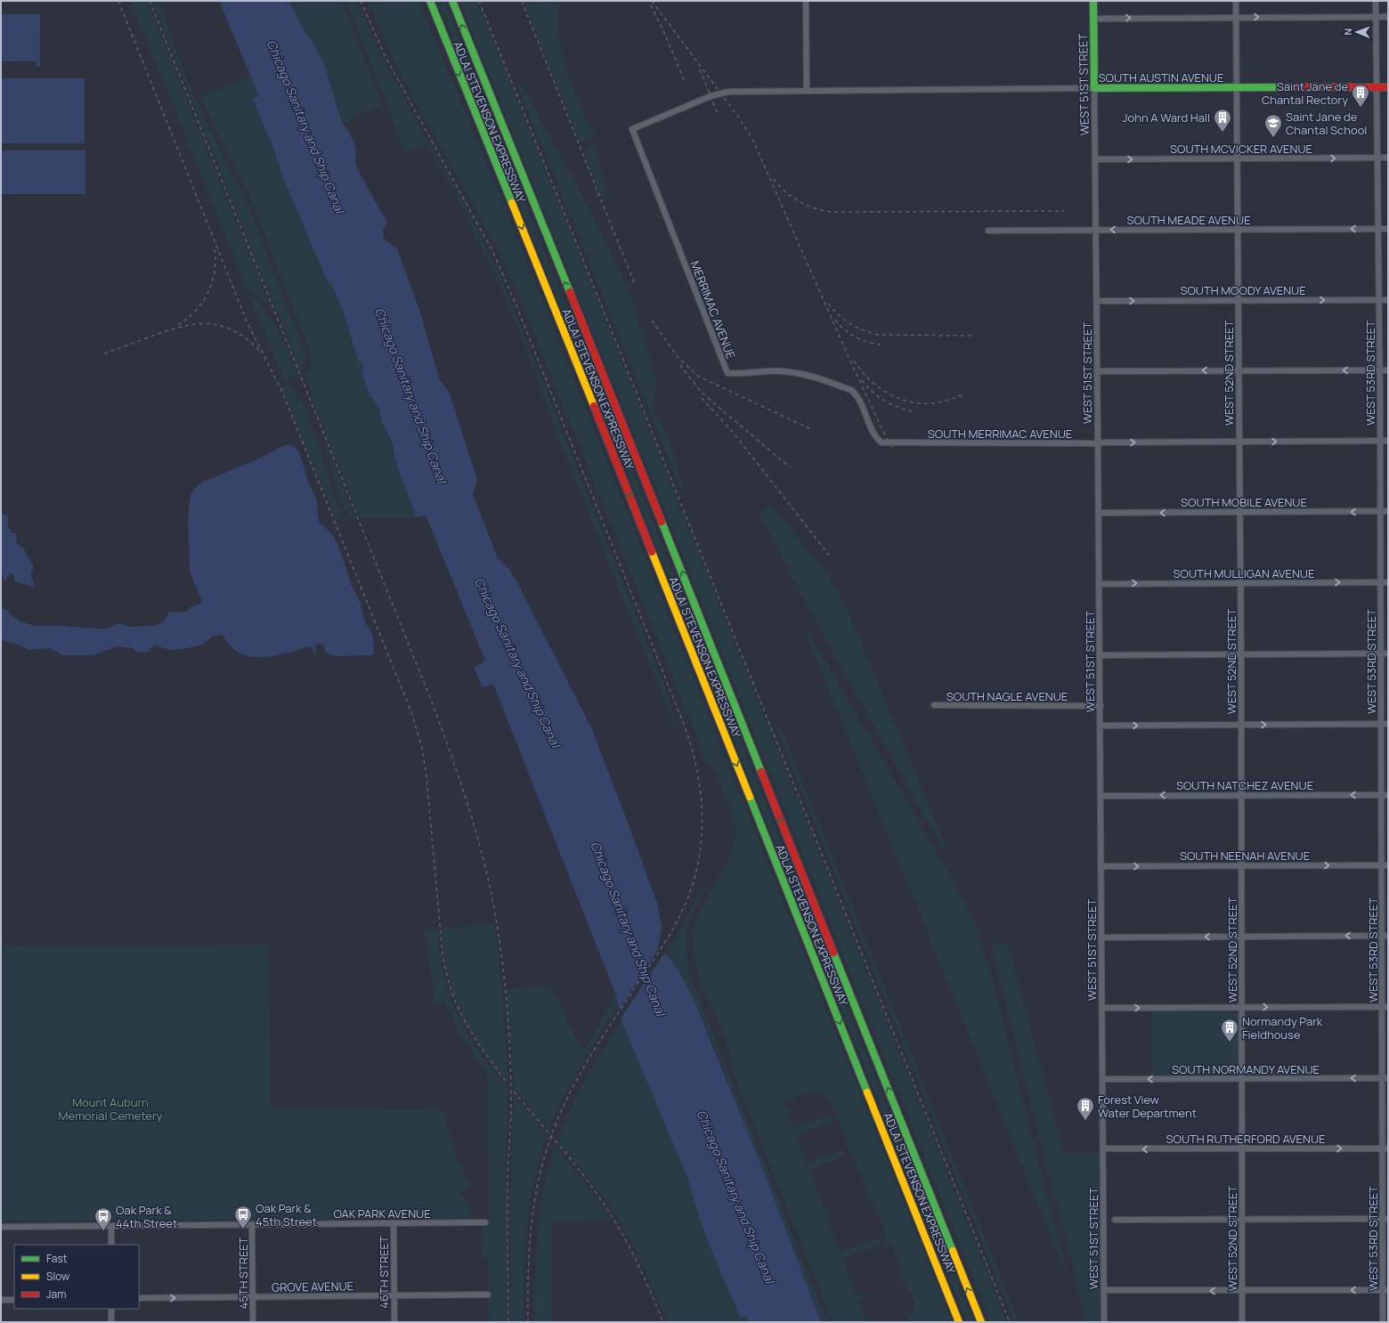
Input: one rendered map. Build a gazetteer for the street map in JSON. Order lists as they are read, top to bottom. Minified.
{"streets":{"main road":["SOUTH AUSTIN AVENUE","WEST 51ST STREET","ADLAI STEVENSON EXPRESSWAY"],"street":["SOUTH MCVICKER AVENUE","SOUTH MEADE AVENUE","SOUTH MOODY AVENUE","MERRIMAC AVENUE","WEST 52ND STREET","WEST 53RD STREET","SOUTH MERRIMAC AVENUE","SOUTH MOBILE AVENUE","SOUTH MULLIGAN AVENUE","SOUTH NAGLE AVENUE","SOUTH NATCHEZ AVENUE","SOUTH NEENAH AVENUE","SOUTH NORMANDY AVENUE","SOUTH RUTHERFORD AVENUE","OAK PARK AVENUE","46TH STREET","45TH STREET","GROVE AVENUE"]},"crossings":[["SOUTH AUSTIN AVENUE","WEST 51ST STREET"],["SOUTH AUSTIN AVENUE","MERRIMAC AVENUE"],["SOUTH AUSTIN AVENUE","WEST 52ND STREET"],["SOUTH AUSTIN AVENUE","WEST 53RD STREET"],["WEST 51ST STREET","SOUTH MCVICKER AVENUE"],["WEST 51ST STREET","SOUTH MEADE AVENUE"],["WEST 51ST STREET","SOUTH MOODY AVENUE"],["WEST 51ST STREET","SOUTH MERRIMAC AVENUE"],["WEST 51ST STREET","SOUTH MOBILE AVENUE"],["WEST 51ST STREET","SOUTH MULLIGAN AVENUE"],["WEST 51ST STREET","SOUTH NAGLE AVENUE"],["WEST 51ST STREET","SOUTH NATCHEZ AVENUE"],["WEST 51ST STREET","SOUTH NEENAH AVENUE"],["WEST 51ST STREET","SOUTH NORMANDY AVENUE"],["WEST 51ST STREET","SOUTH RUTHERFORD AVENUE"],["SOUTH MCVICKER AVENUE","WEST 52ND STREET"],["SOUTH MCVICKER AVENUE","WEST 53RD STREET"],["SOUTH MEADE AVENUE","WEST 52ND STREET"],["SOUTH MEADE AVENUE","WEST 53RD STREET"],["SOUTH MOODY AVENUE","WEST 52ND STREET"],["SOUTH MOODY AVENUE","WEST 53RD STREET"],["MERRIMAC AVENUE","SOUTH MERRIMAC AVENUE"],["WEST 52ND STREET","SOUTH MERRIMAC AVENUE"],["WEST 52ND STREET","SOUTH MOBILE AVENUE"],["WEST 52ND STREET","SOUTH MULLIGAN AVENUE"],["WEST 52ND STREET","SOUTH NATCHEZ AVENUE"],["WEST 52ND STREET","SOUTH NEENAH AVENUE"],["WEST 52ND STREET","SOUTH NORMANDY AVENUE"],["WEST 52ND STREET","SOUTH RUTHERFORD AVENUE"],["WEST 53RD STREET","SOUTH MERRIMAC AVENUE"],["WEST 53RD STREET","SOUTH MOBILE AVENUE"],["WEST 53RD STREET","SOUTH MULLIGAN AVENUE"],["WEST 53RD STREET","SOUTH NATCHEZ AVENUE"],["WEST 53RD STREET","SOUTH NEENAH AVENUE"],["WEST 53RD STREET","SOUTH NORMANDY AVENUE"],["WEST 53RD STREET","SOUTH RUTHERFORD AVENUE"],["OAK PARK AVENUE","46TH STREET"],["OAK PARK AVENUE","45TH STREET"],["46TH STREET","GROVE AVENUE"],["45TH STREET","GROVE AVENUE"]],"one_way":["SOUTH MCVICKER AVENUE","SOUTH MEADE AVENUE","SOUTH MOODY AVENUE","SOUTH MERRIMAC AVENUE","SOUTH MOBILE AVENUE","SOUTH MULLIGAN AVENUE","SOUTH NATCHEZ AVENUE","SOUTH NEENAH AVENUE","SOUTH NORMANDY AVENUE"],"water":["Chicago Sanitary and Ship Canal"],"parks":["Mount Auburn Memorial Cemetery"],"places":{"building":["Saint Jane de Chantal Rectory","John A Ward Hall","Normandy Park Fieldhouse","Forest View Water Department"],"school or university":["Saint Jane de Chantal School"],"bus stop":["Oak Park & 45th Street","Oak Park & 44th Street"]},"legend":["Fast","Slow","Jam"],"north":"left"}
